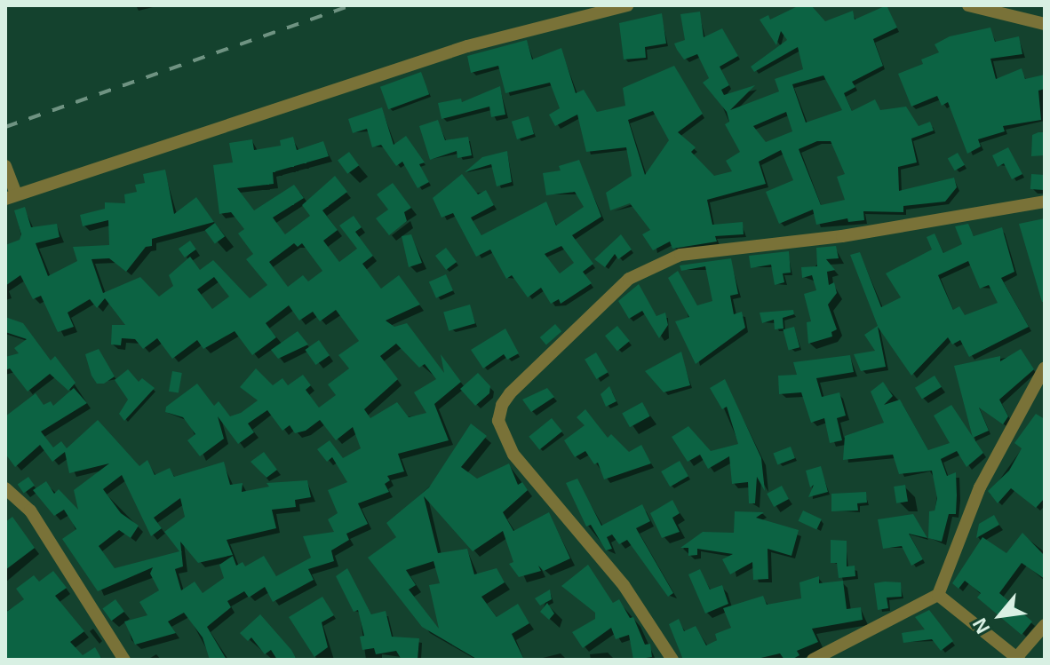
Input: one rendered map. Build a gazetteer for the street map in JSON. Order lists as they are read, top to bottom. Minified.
{"north":"bottom left"}
